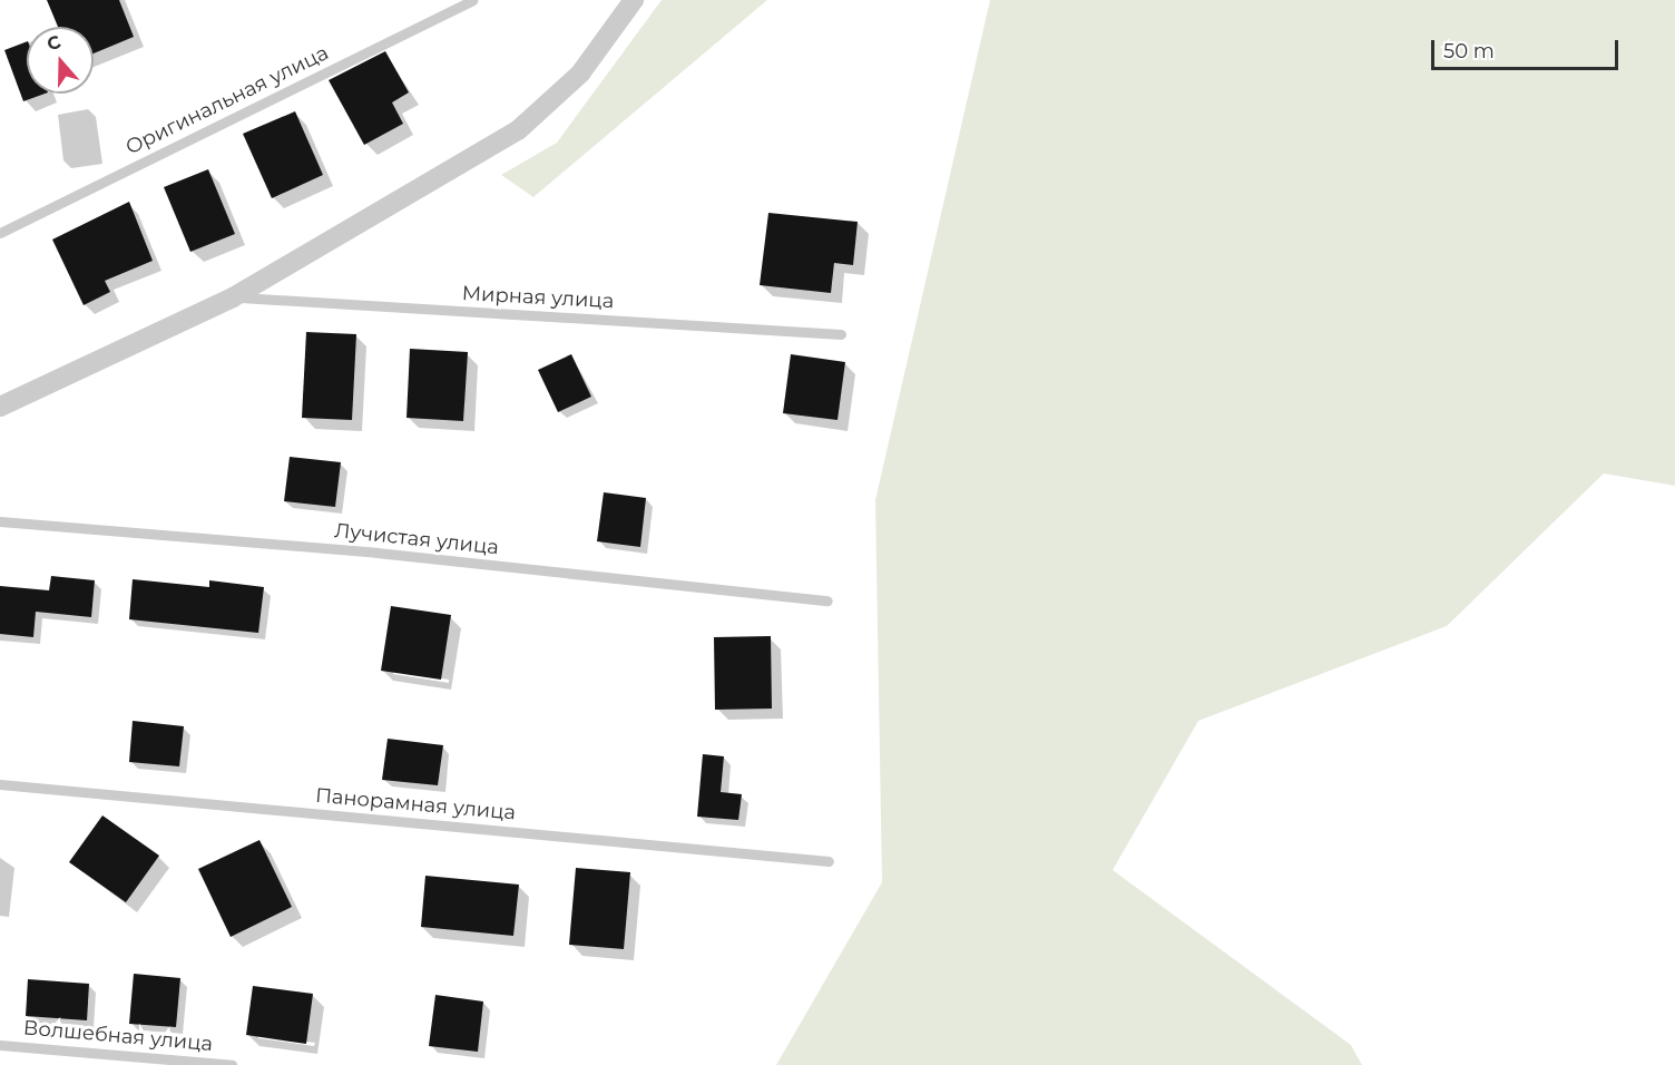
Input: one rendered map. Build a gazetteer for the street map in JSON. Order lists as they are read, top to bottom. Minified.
{"streets":{"lane":["Оригинальная улица","Мирная улица","Лучистая улица","Панорамная улица","Волшебная улица"]},"scale_bar":"50 m","north":"top"}
